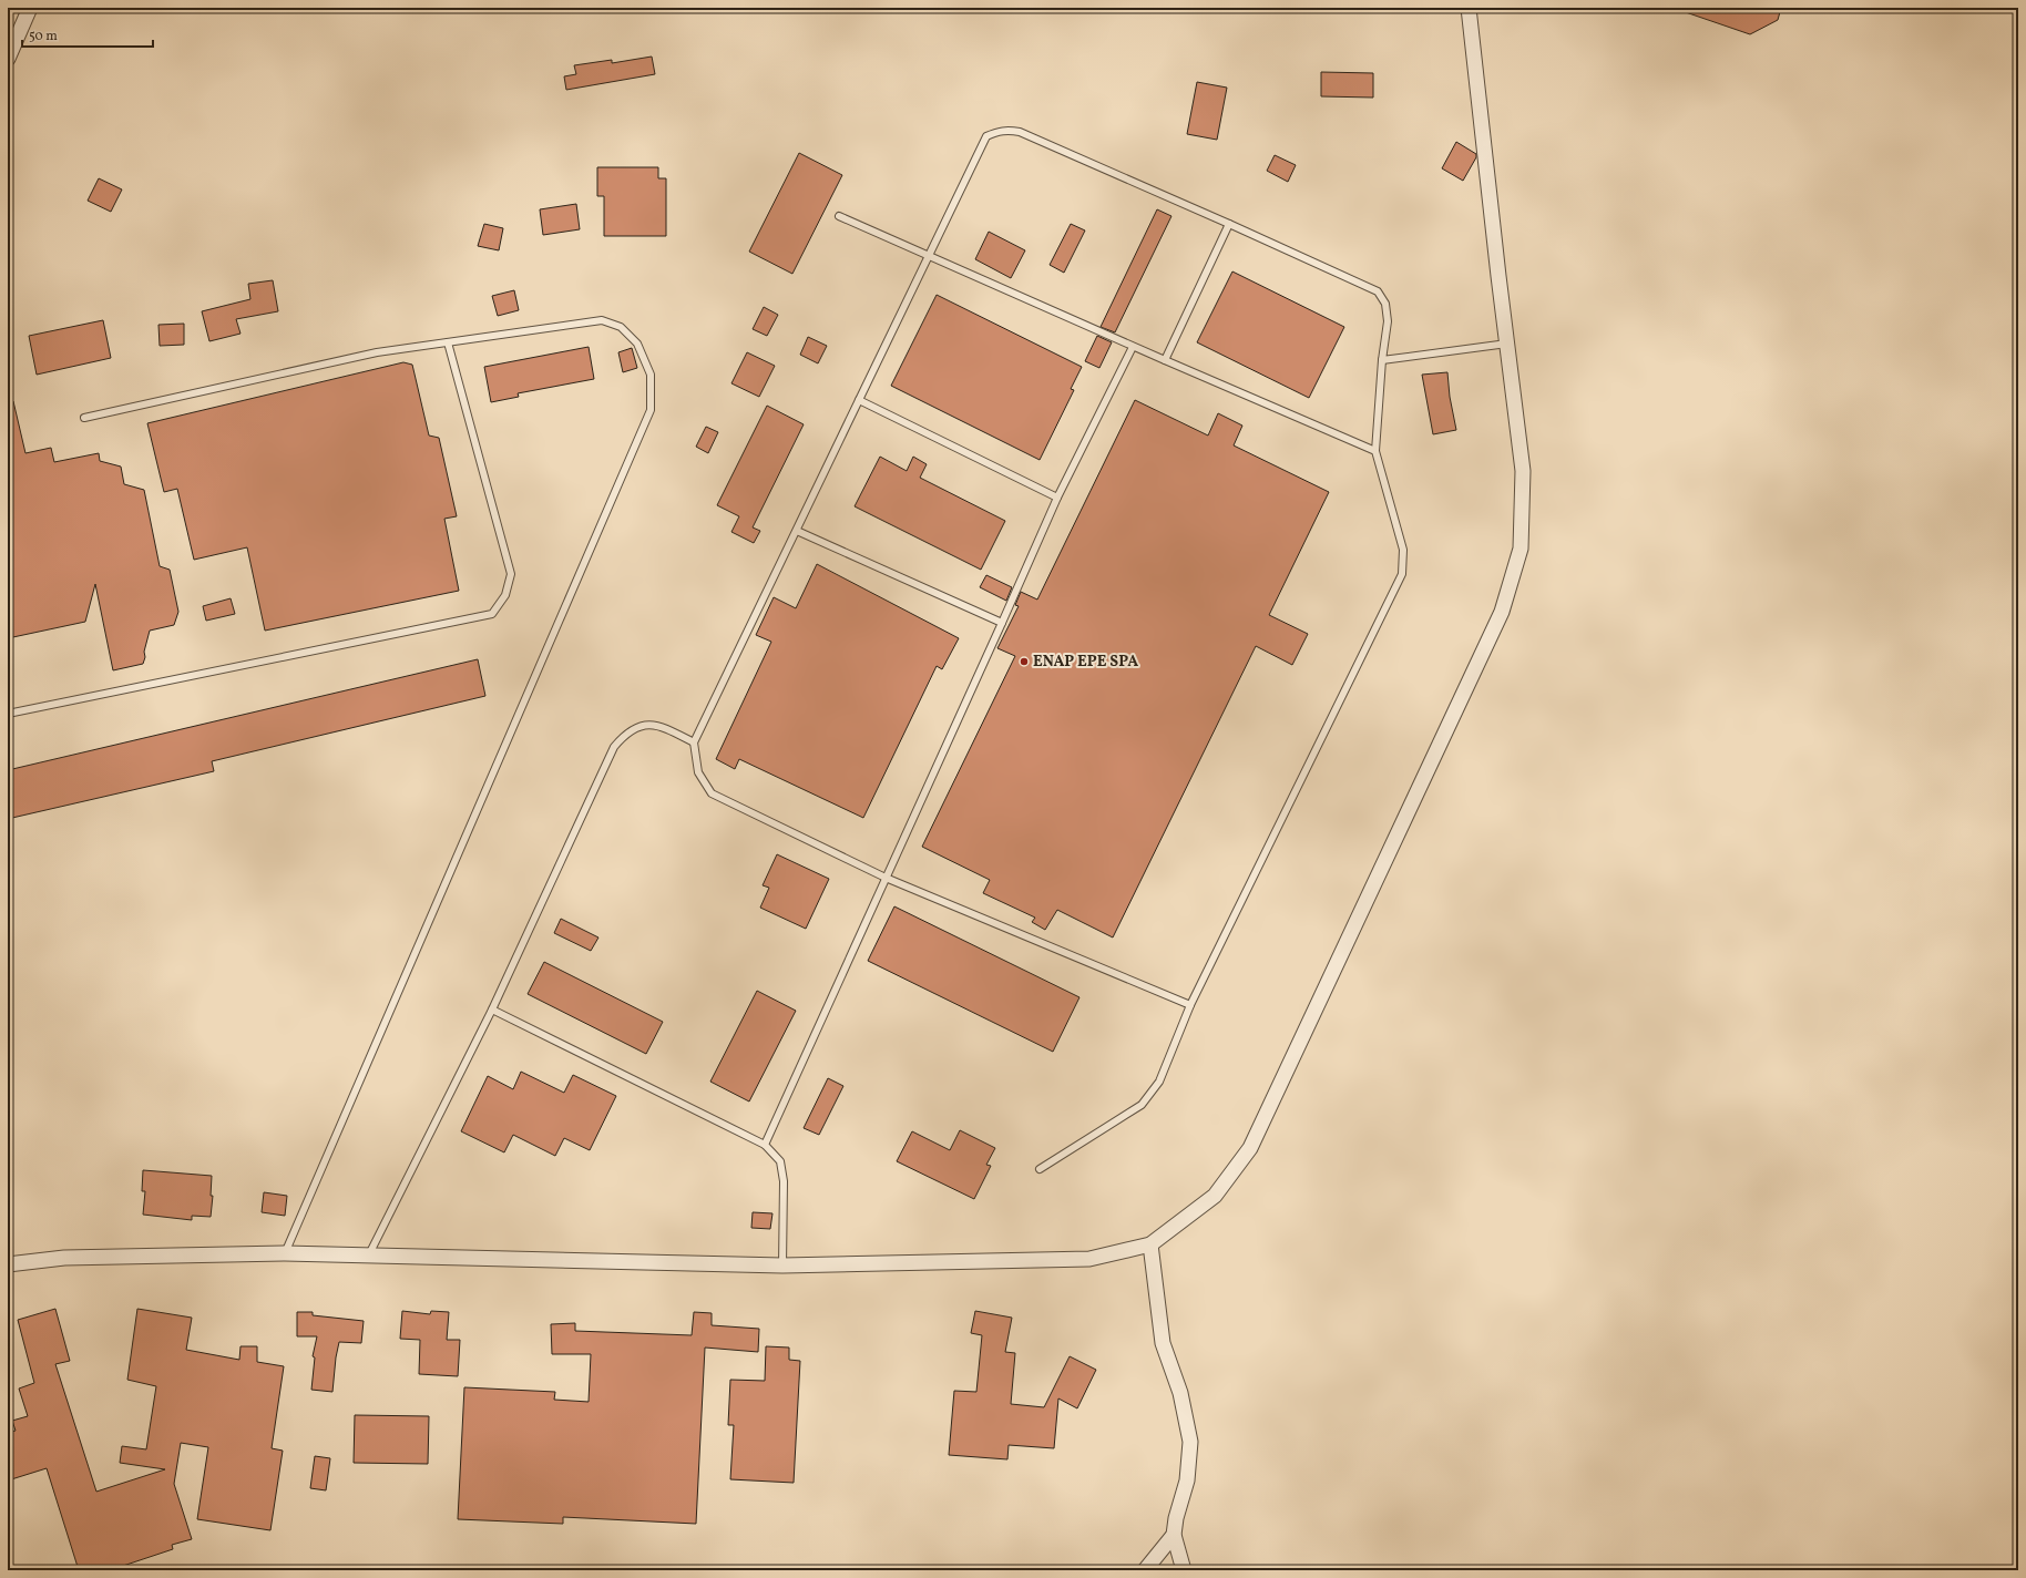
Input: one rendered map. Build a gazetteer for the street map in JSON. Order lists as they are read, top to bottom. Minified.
{"places":["ENAP EPE SPA"],"scale_bar":"50 m"}
